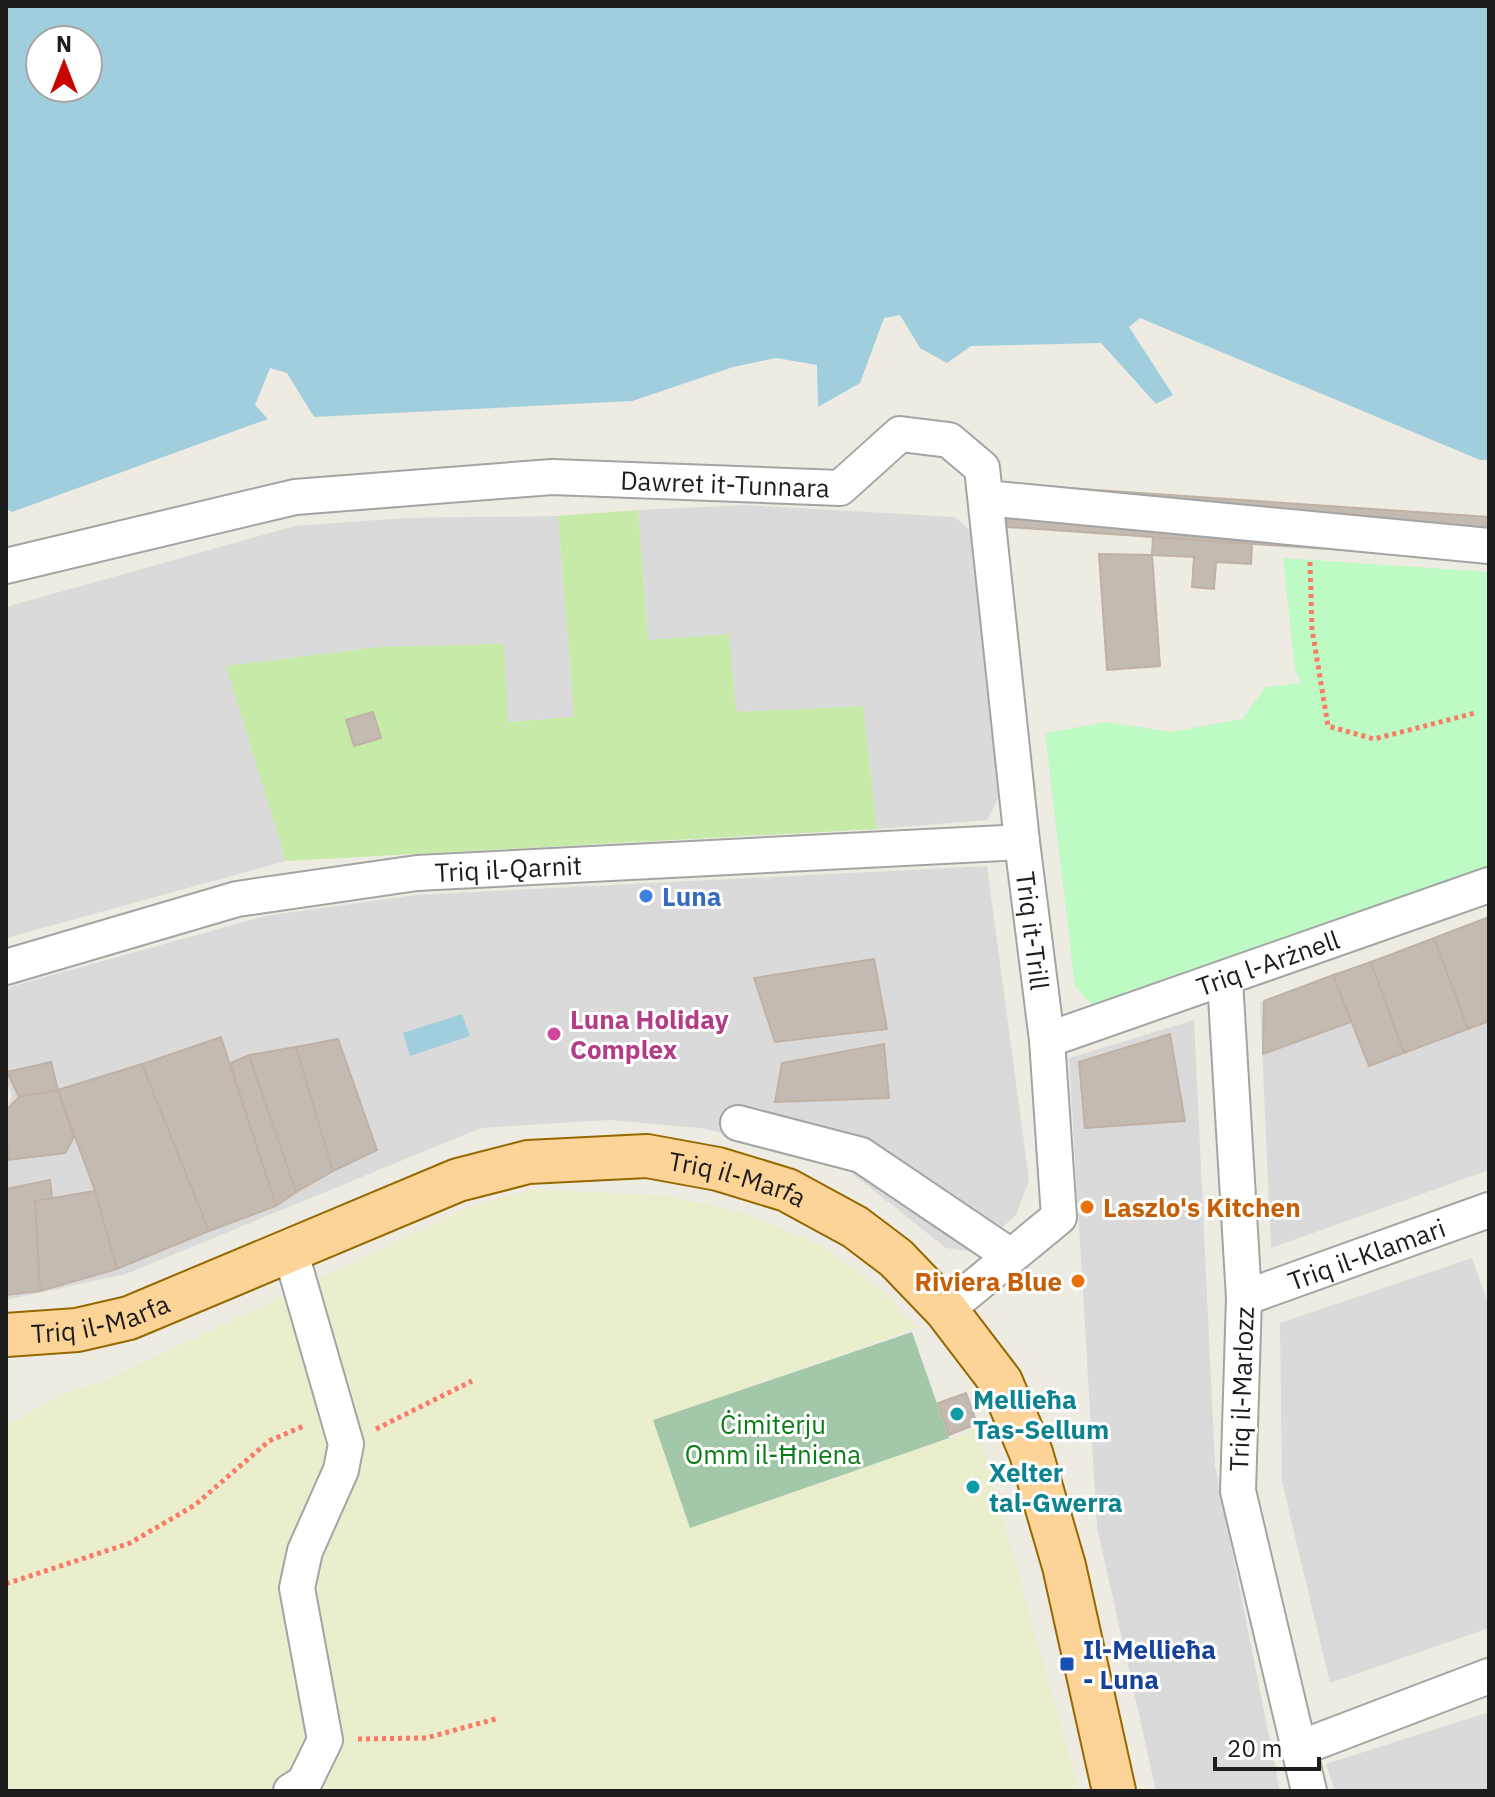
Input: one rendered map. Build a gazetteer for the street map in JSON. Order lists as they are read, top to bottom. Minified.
{"streets":{"main road":["Triq il-Marfa"],"street":["Dawret it-Tunnara","Triq il-Qarnit","Triq it-Trill","Triq l-Arżnell","Triq il-Klamari","Triq il-Marlozz"]},"crossings":[["Dawret it-Tunnara","Triq it-Trill"],["Triq il-Qarnit","Triq it-Trill"],["Triq it-Trill","Triq l-Arżnell"],["Triq it-Trill","Triq il-Marfa"],["Triq l-Arżnell","Triq il-Marlozz"],["Triq il-Klamari","Triq il-Marlozz"]],"parks":["Ċimiterju Omm il-Ħniena"],"places":{"other":["Luna","Luna Holiday Complex","Laszlo's Kitchen","Riviera Blue","Mellieħa Tas-Sellum","Xelter tal-Gwerra"],"transit":["Il-Mellieħa - Luna"]},"scale_bar":"20 m","north":"top"}
